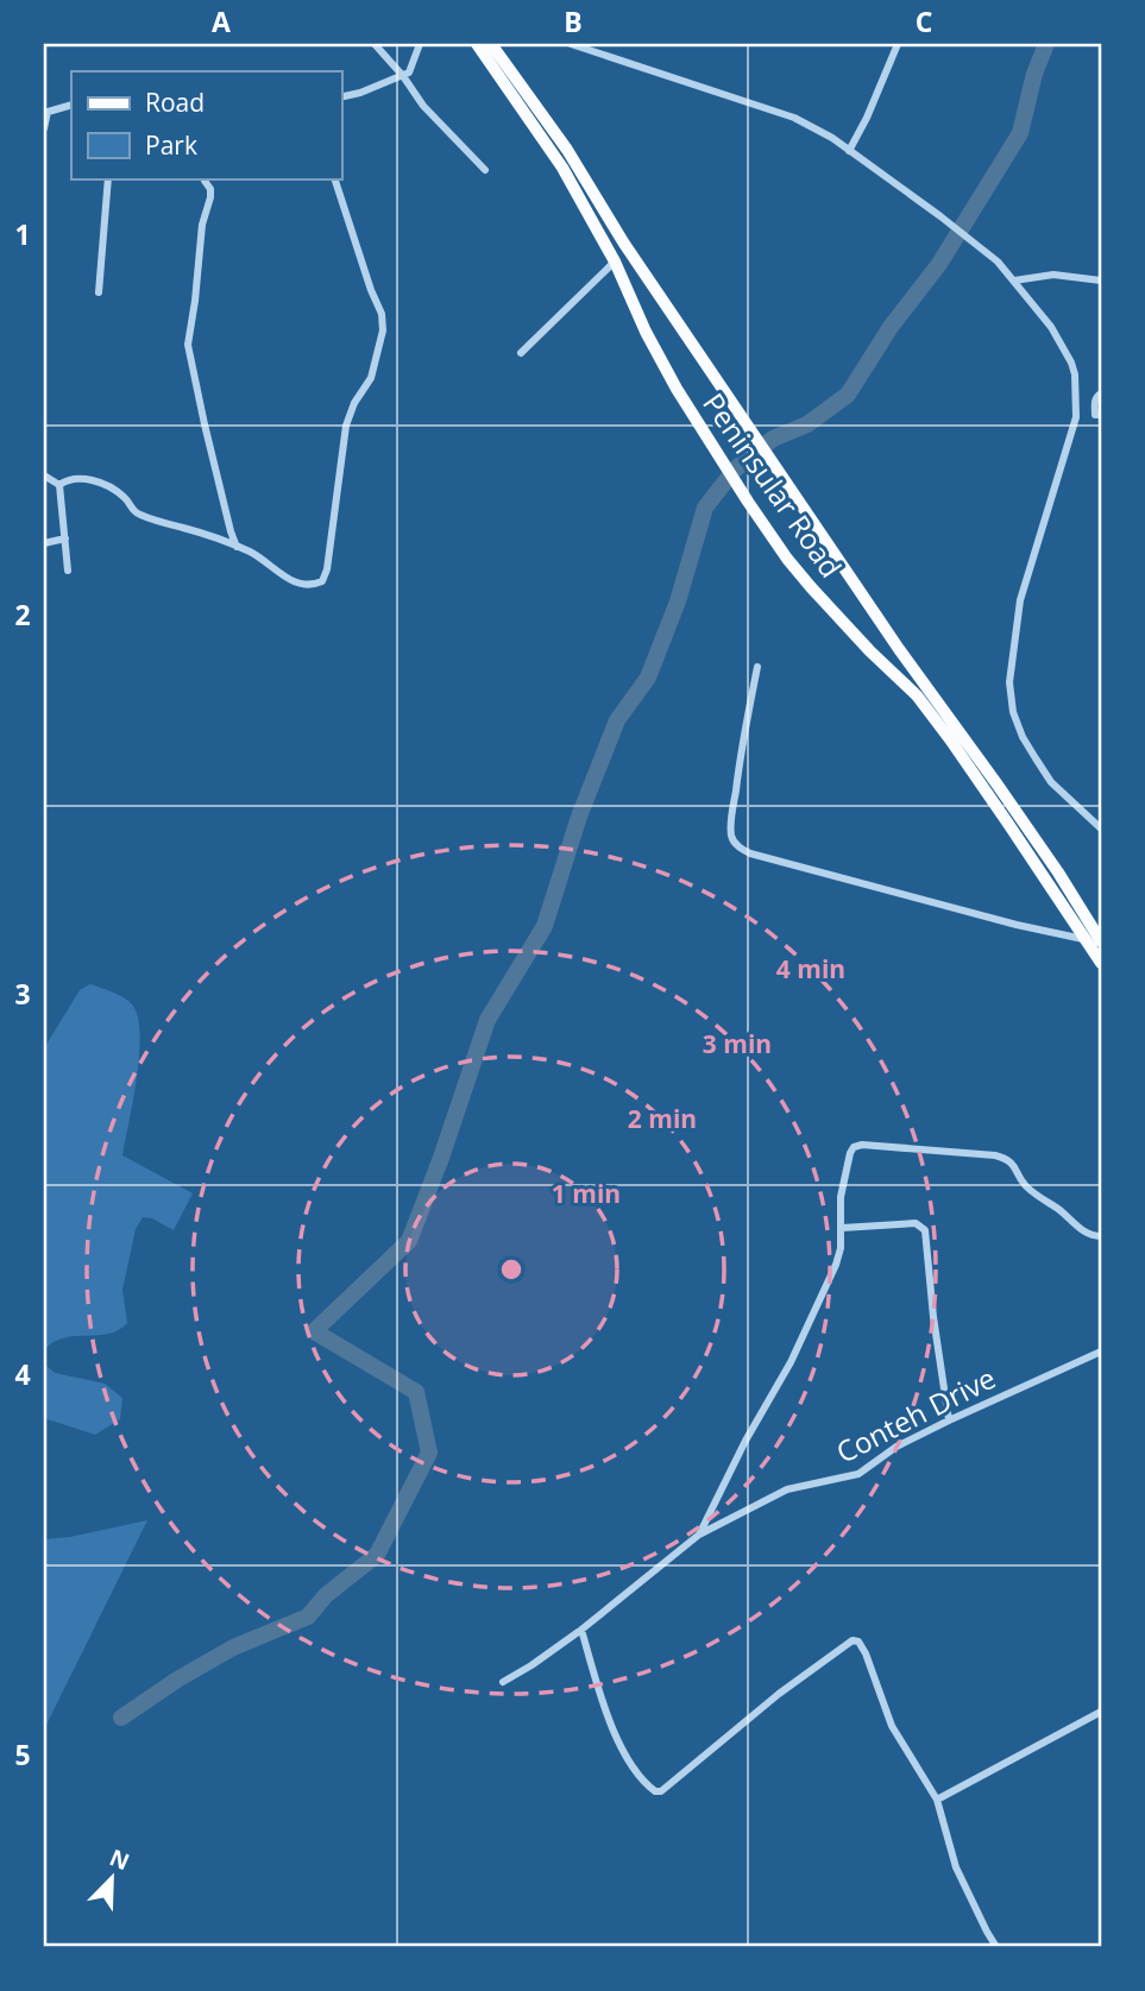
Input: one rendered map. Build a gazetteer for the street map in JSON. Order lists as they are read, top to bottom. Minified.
{"streets":{"main road":["Peninsular Road"],"street":["Conteh Drive"]},"legend":["Road","Park"],"north":"top right","grid":{"columns":["A","B","C"],"rows":["1","2","3","4","5"]},"rings":["4 min","3 min","2 min","1 min"]}
